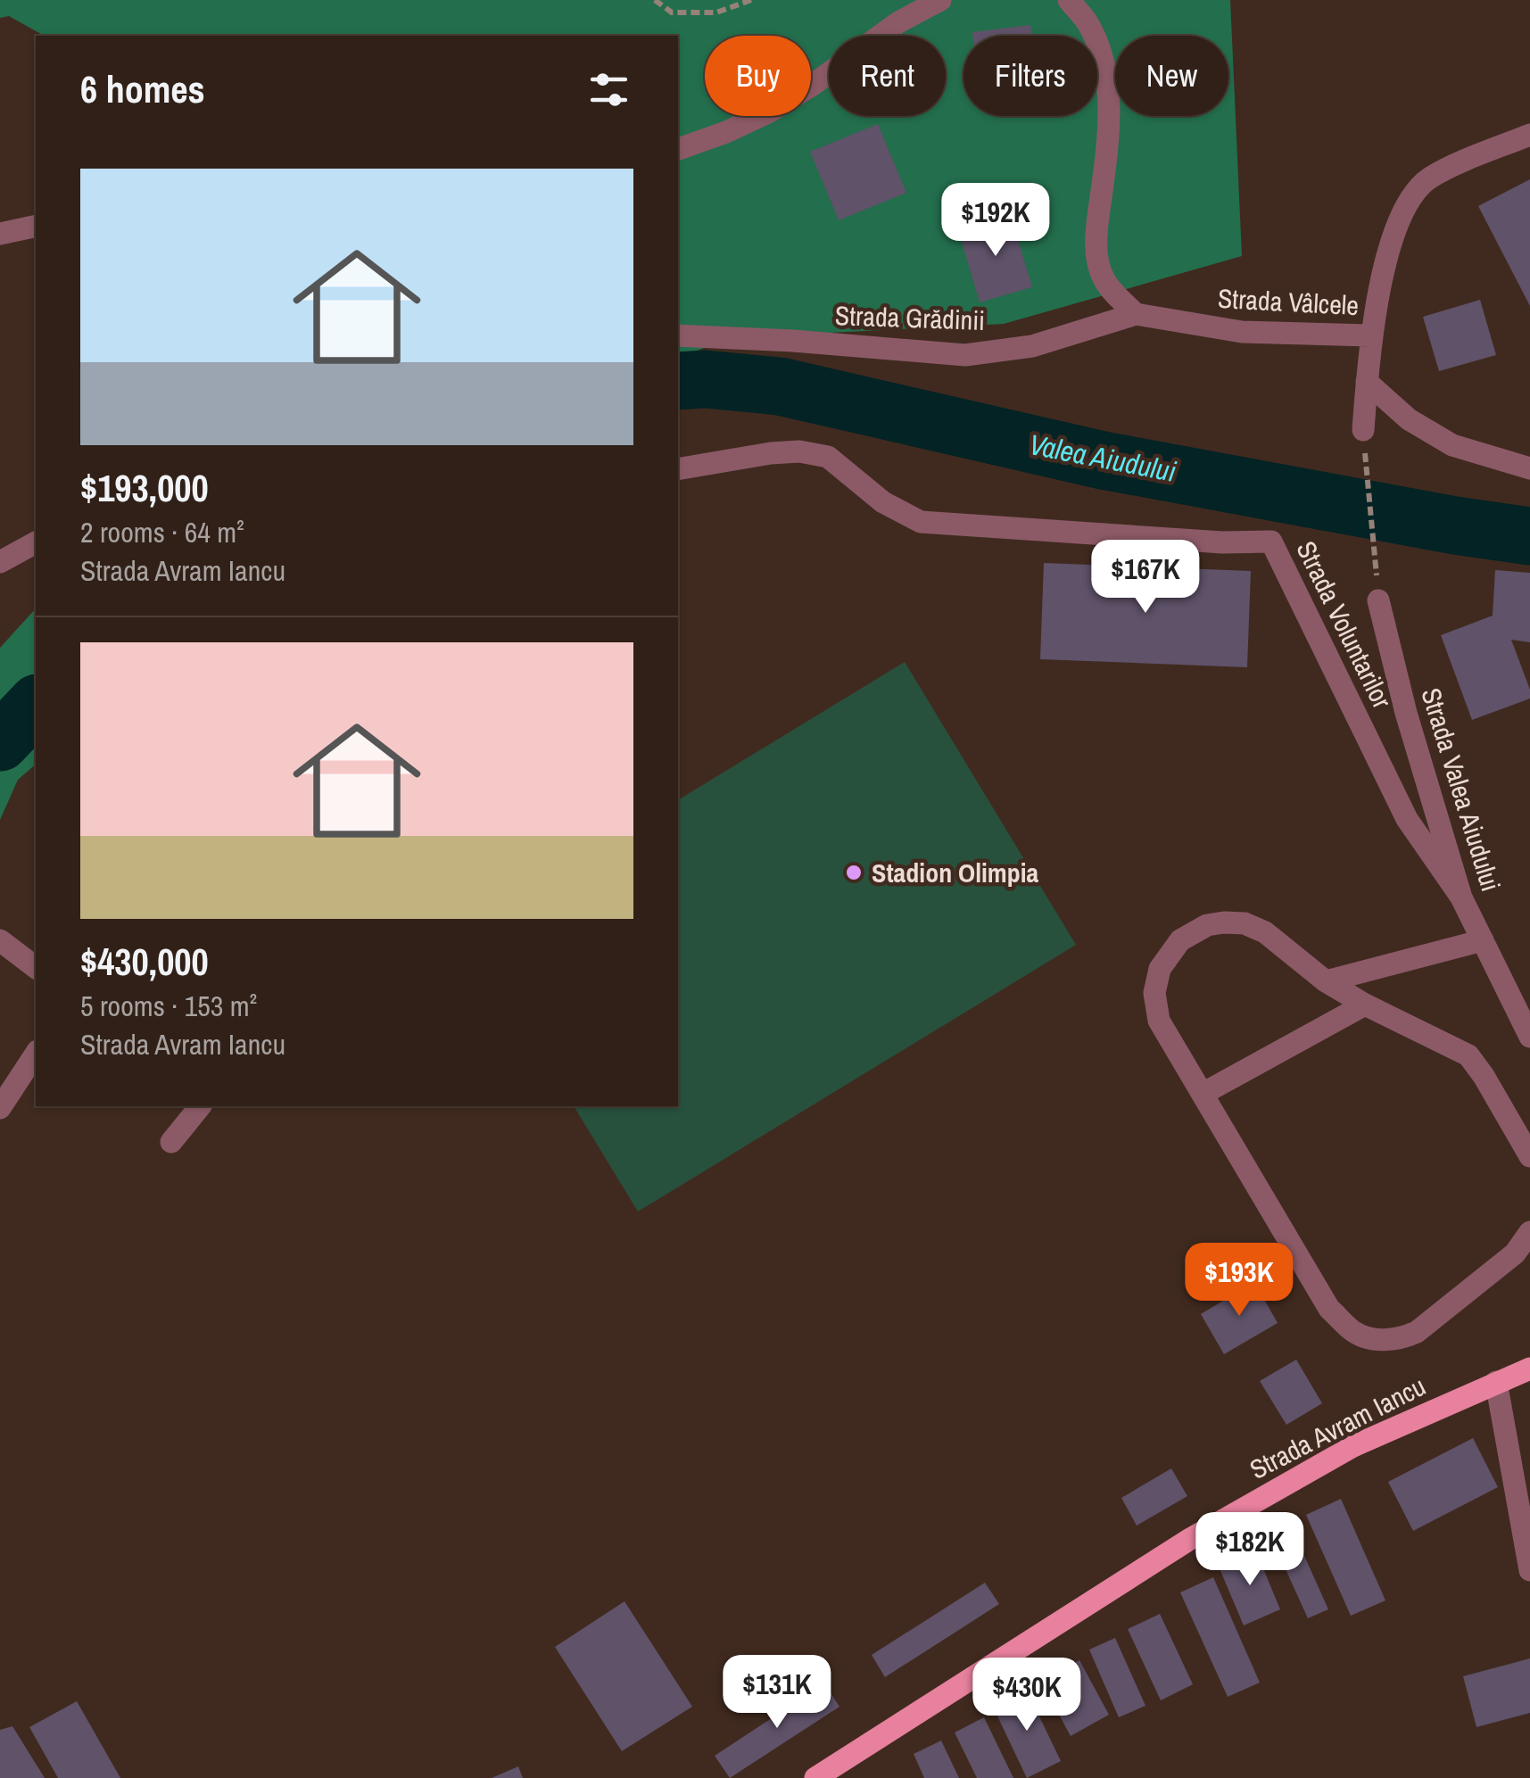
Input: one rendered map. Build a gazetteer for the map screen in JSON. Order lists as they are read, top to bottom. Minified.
{"streets":{"main road":["Strada Avram Iancu"],"street":["Strada Vâlcele","Strada Grădinii","Strada Voluntarilor","Strada Valea Aiudului"]},"crossings":[["Strada Vâlcele","Strada Grădinii"],["Strada Voluntarilor","Strada Valea Aiudului"]],"water":["Valea Aiudului"],"places":["Stadion Olimpia"],"page":{"chip":["Buy","Rent","Filters","New"],"heading":"6 homes","list":[{"name":"$193,000","note":"2 rooms · 64 m² · Strada Avram Iancu"},{"name":"$430,000","note":"5 rooms · 153 m² · Strada Avram Iancu"}],"price":["$192K","$167K","$193K","$182K","$131K","$430K"]}}
